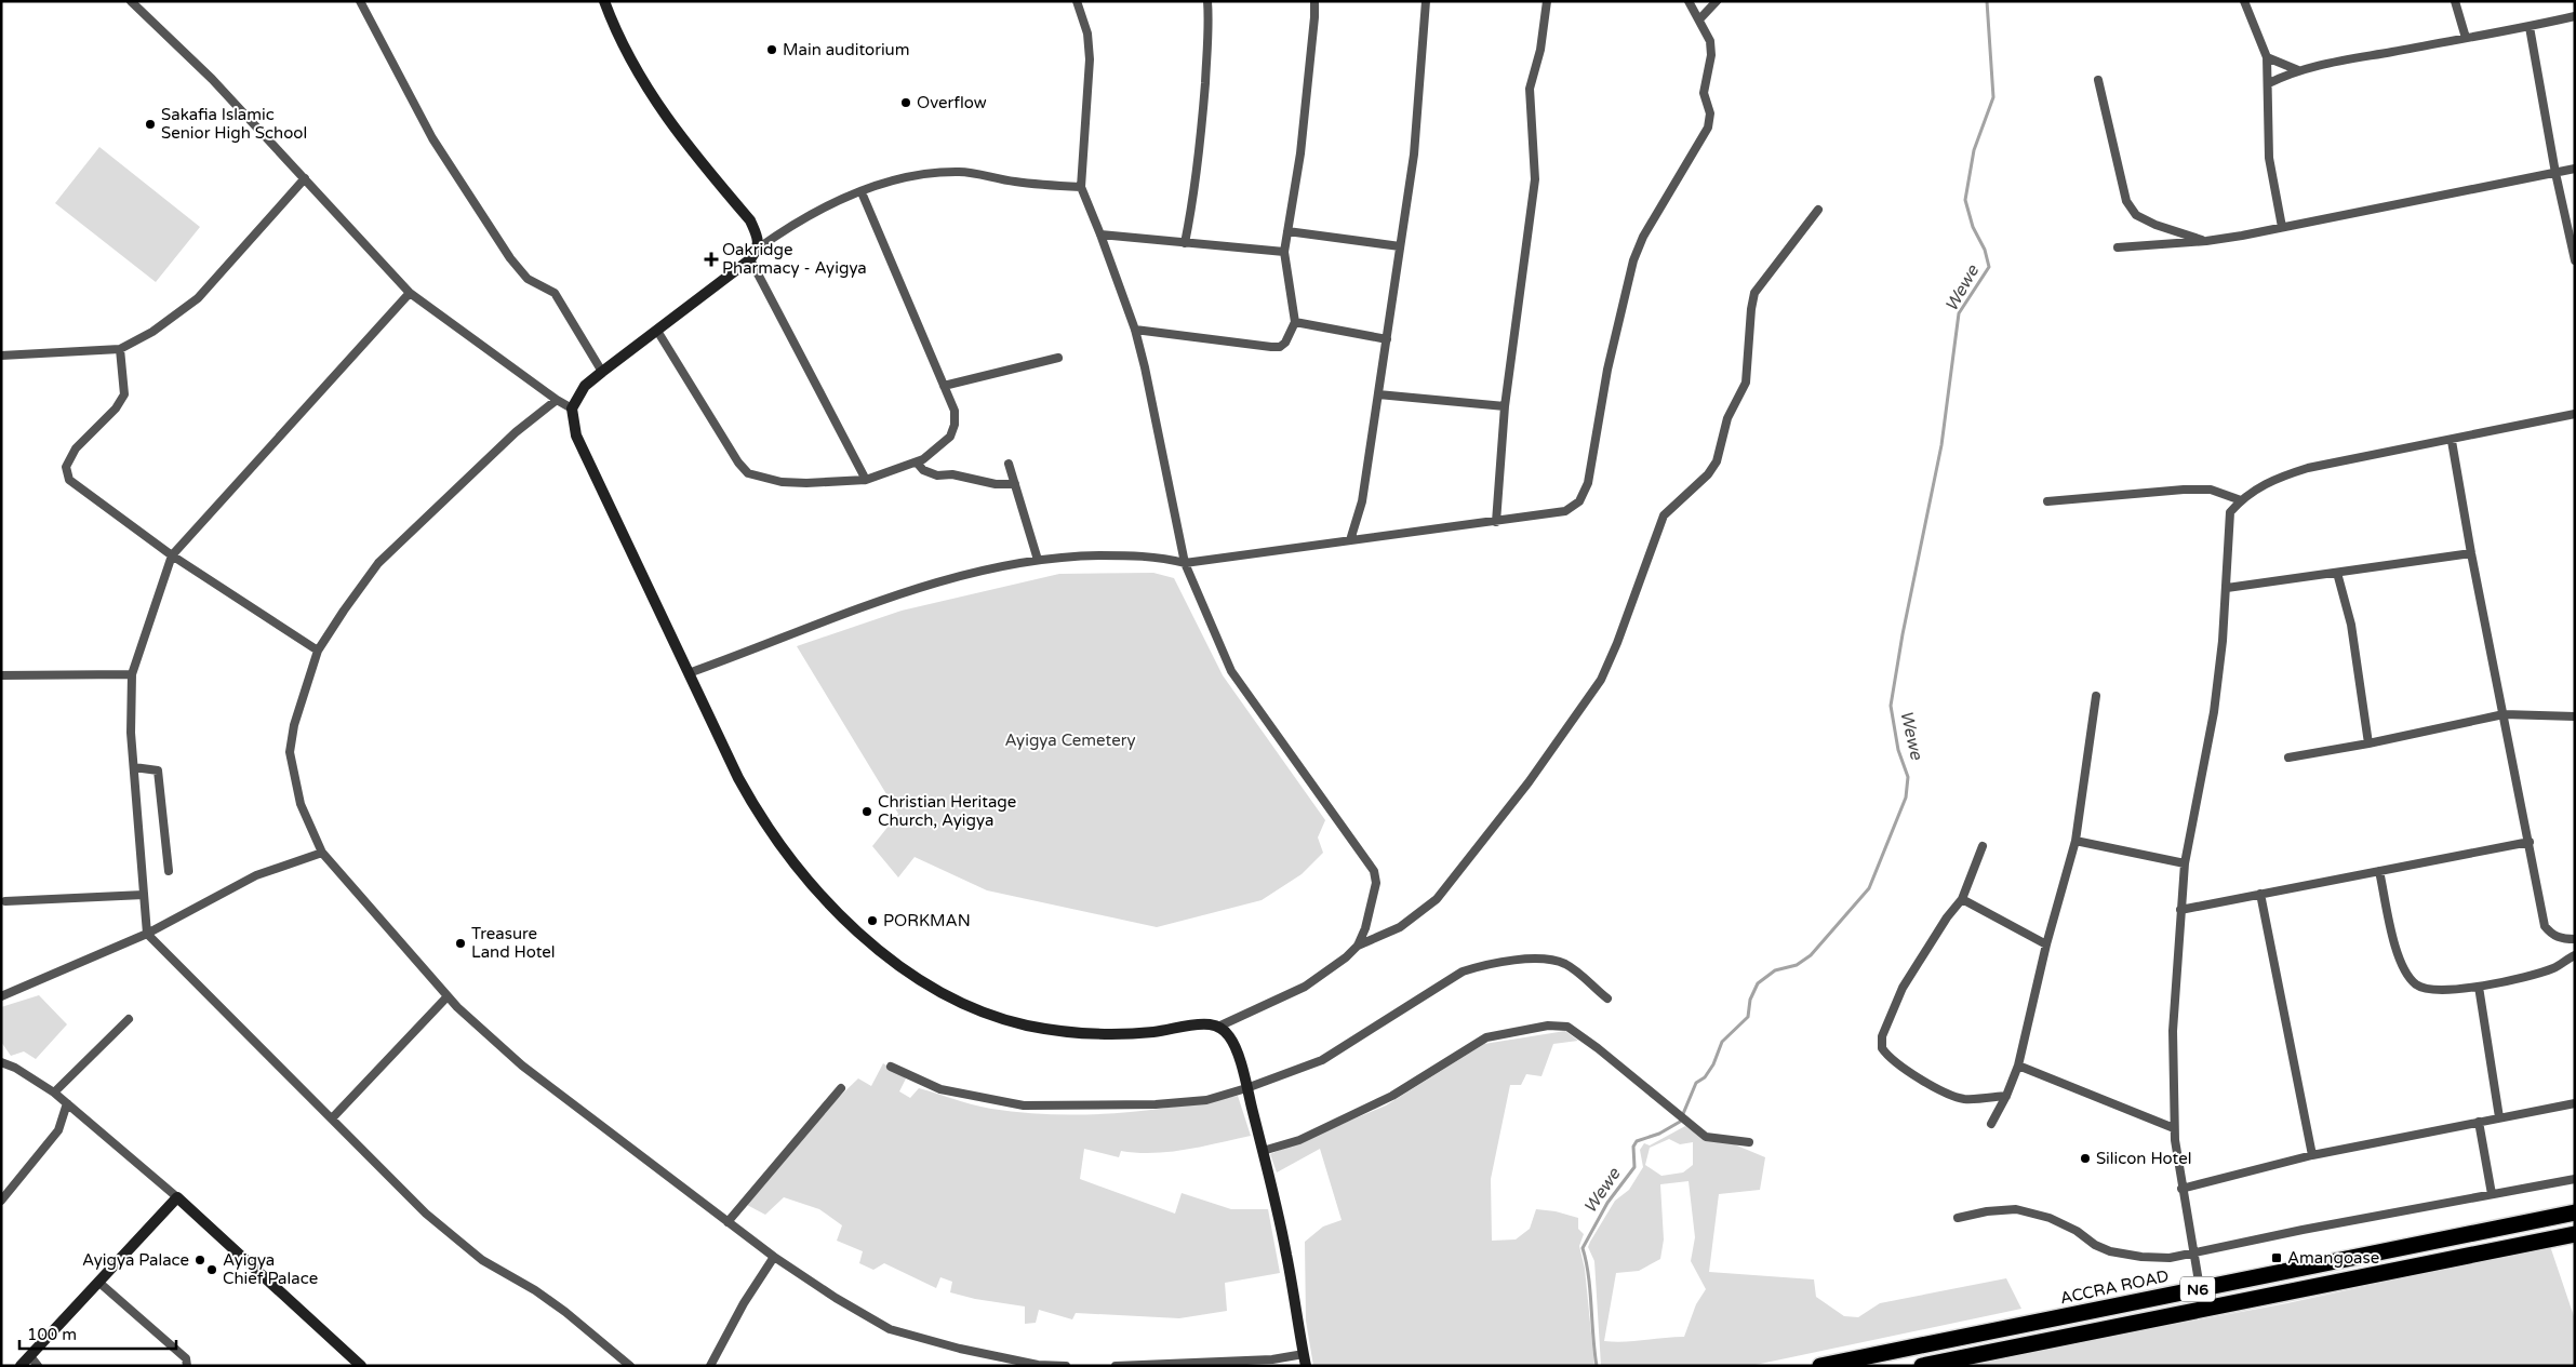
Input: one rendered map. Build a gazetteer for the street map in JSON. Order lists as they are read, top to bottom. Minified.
{"streets":{"highway":["ACCRA ROAD","N6"]},"water":["Wewe"],"parks":["Ayigya Cemetery"],"places":{"other":["Main auditorium","Overflow","Sakafia Islamic Senior High School","Christian Heritage Church, Ayigya","PORKMAN","Treasure Land Hotel","Silicon Hotel","Ayigya Palace","Ayigya Chief Palace"],"health":["Oakridge Pharmacy - Ayigya"],"transit":["Amangoase"]},"scale_bar":"100 m"}
